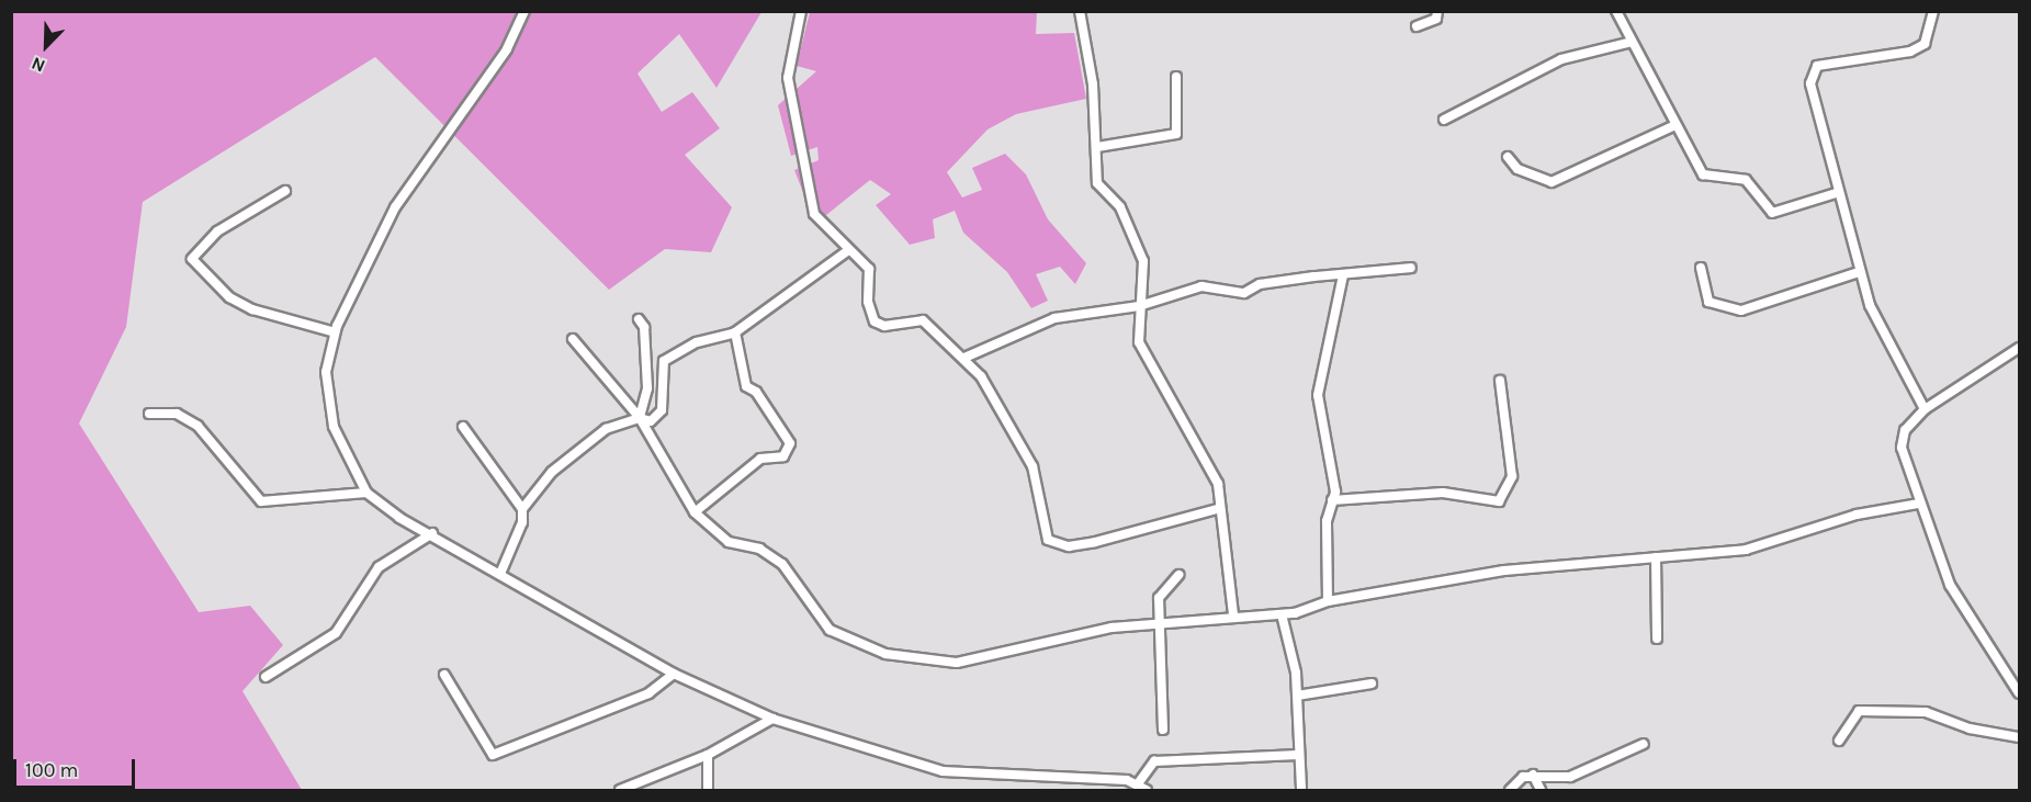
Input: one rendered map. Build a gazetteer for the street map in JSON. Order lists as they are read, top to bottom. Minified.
{"scale_bar":"100 m","north":"bottom left"}
